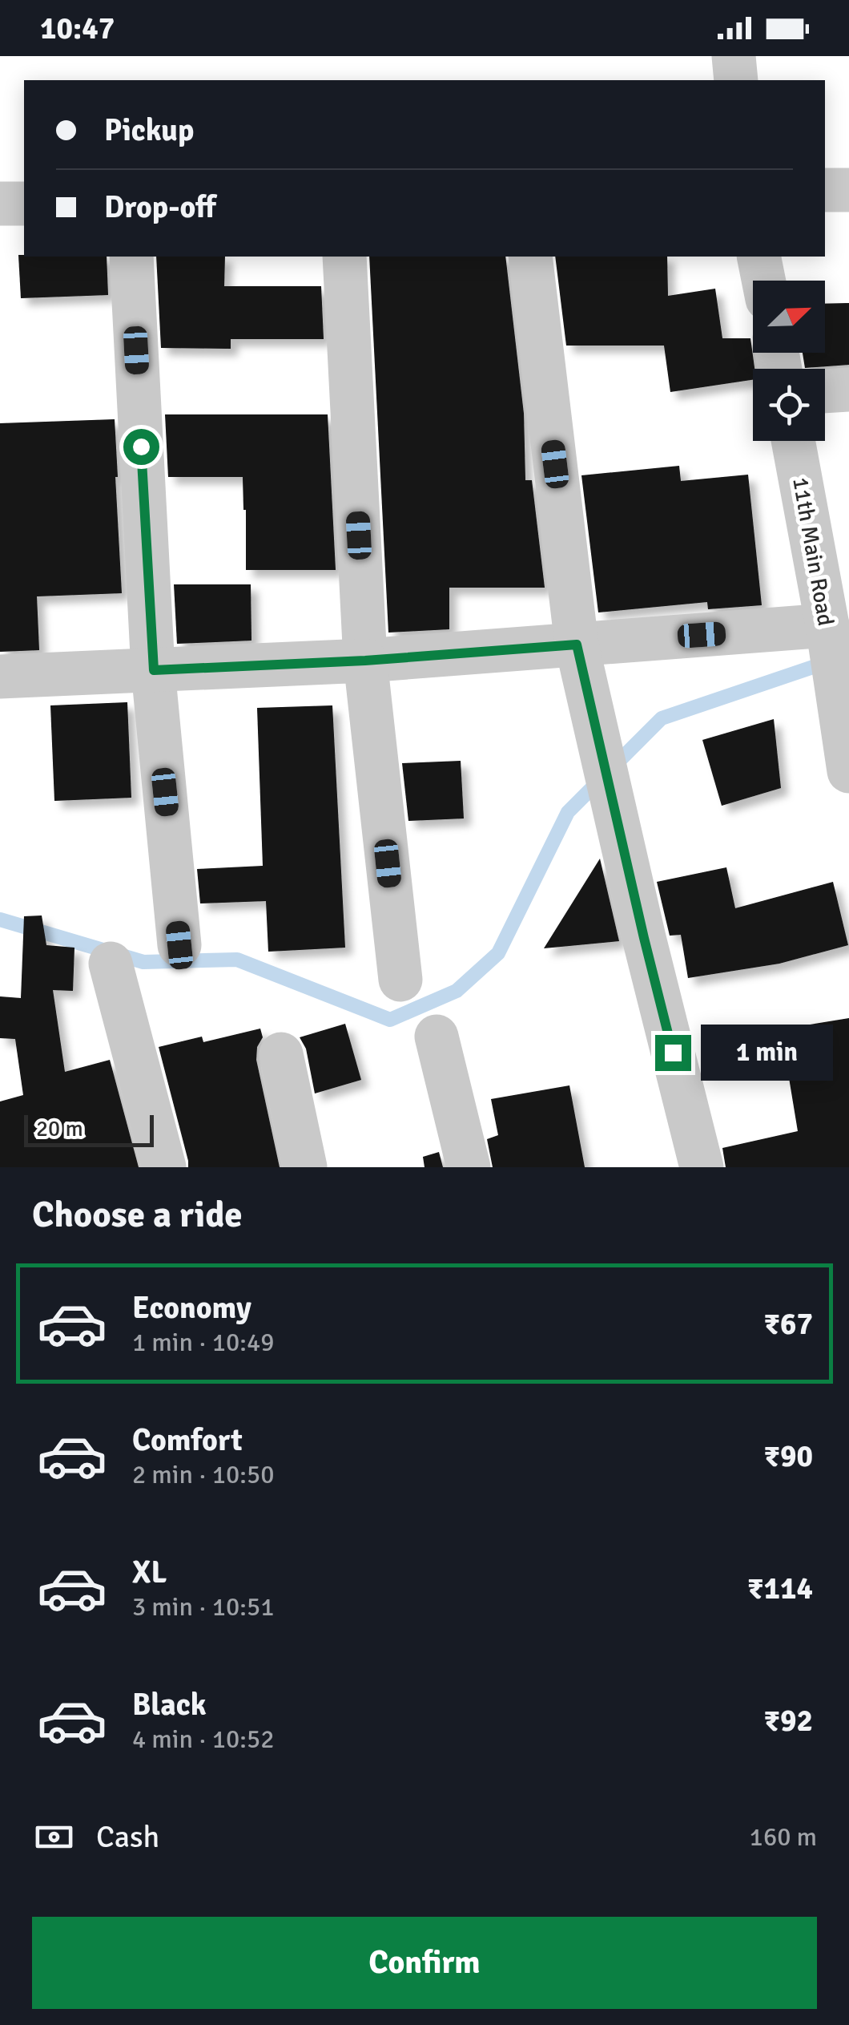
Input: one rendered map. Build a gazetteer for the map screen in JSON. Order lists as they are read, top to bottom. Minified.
{"streets":{"street":["11th Main Road"]},"scale_bar":"20 m","north":"top right","page":{"status":"10:47","banner":["Pickup","Drop-off"],"bubble":"1 min","scale":"20 m","heading":"Choose a ride","list":[{"name":"Economy","note":"1 min · 10:49","value":"₹67"},{"name":"Comfort","note":"2 min · 10:50","value":"₹90"},{"name":"XL","note":"3 min · 10:51","value":"₹114"},{"name":"Black","note":"4 min · 10:52","value":"₹92"}],"pay":["Cash","160 m"],"buttons":"Confirm"}}
